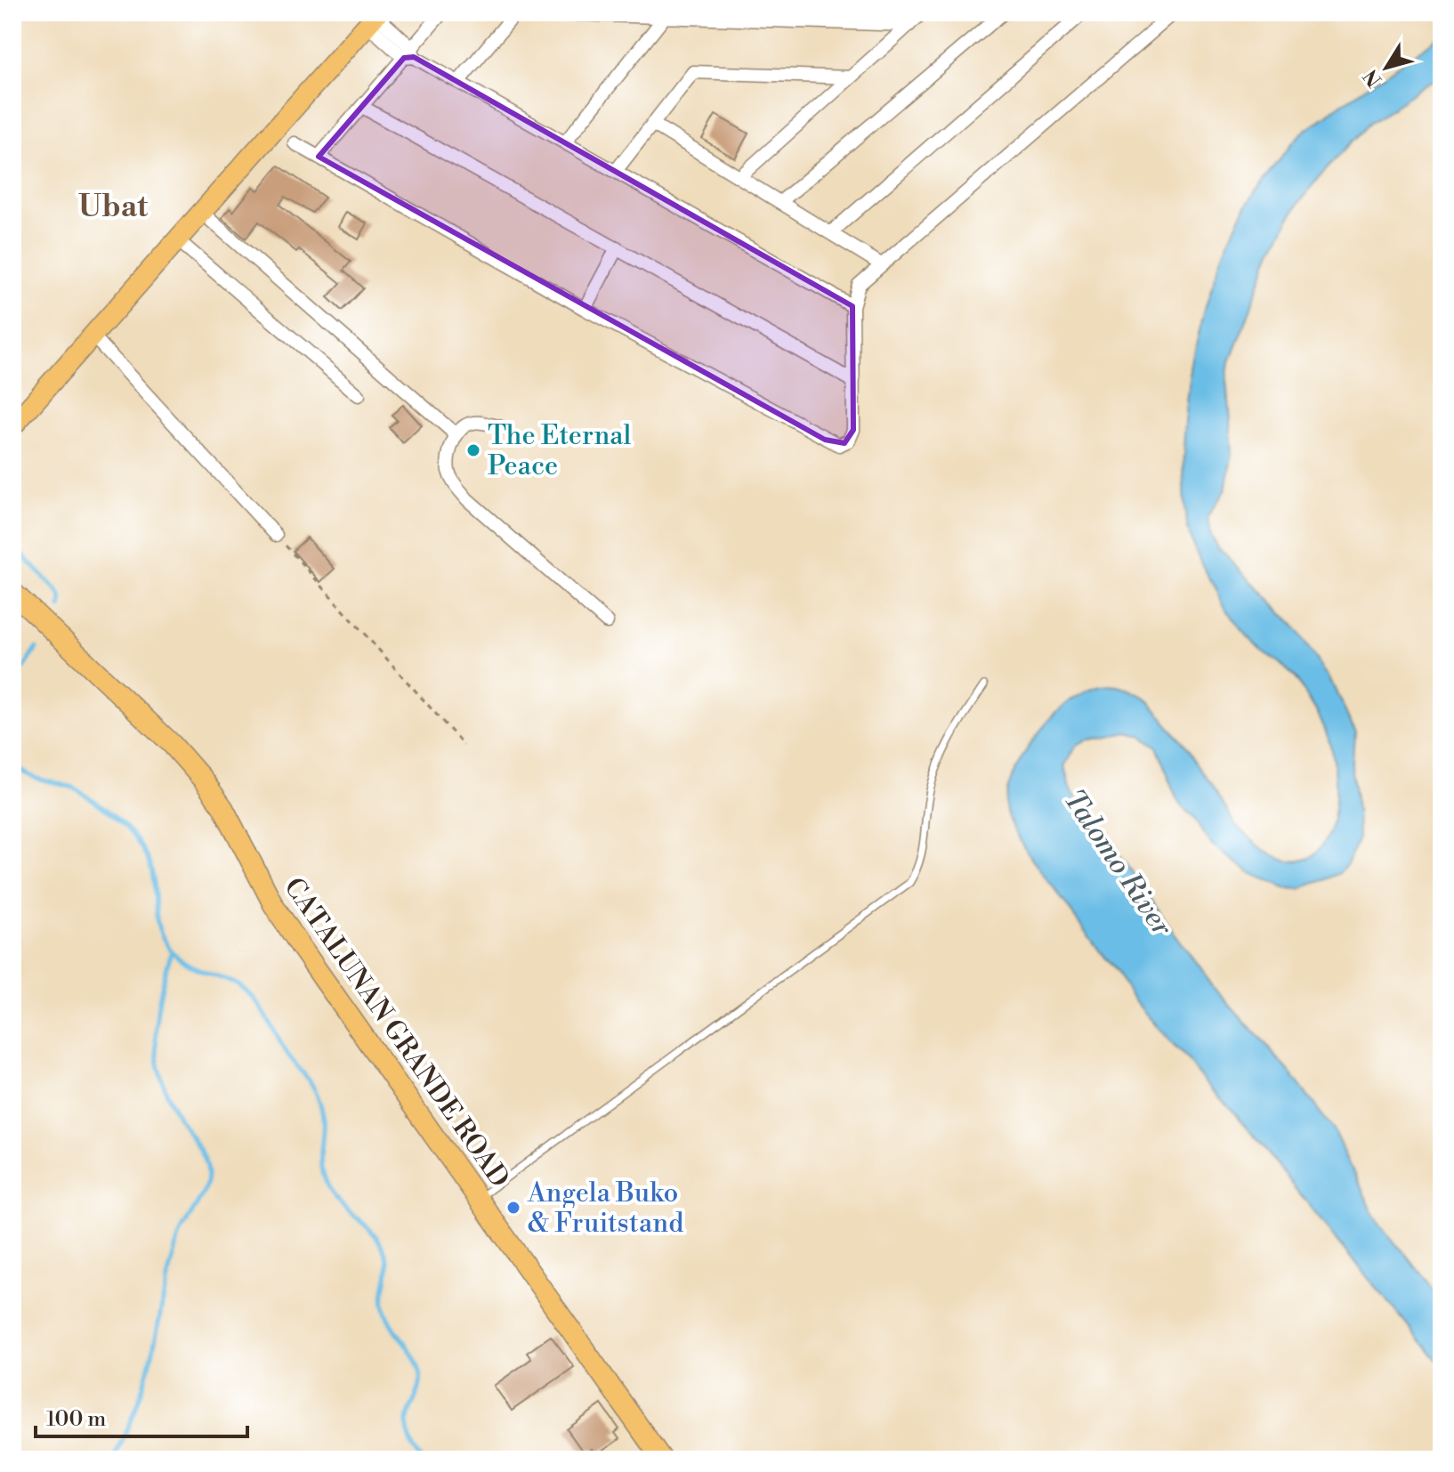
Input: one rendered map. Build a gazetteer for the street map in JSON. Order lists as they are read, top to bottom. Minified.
{"streets":{"main road":["CATALUNAN GRANDE ROAD"]},"districts":["Ubat"],"water":["Talomo River"],"places":["The Eternal Peace","Angela Buko & Fruitstand"],"scale_bar":"100 m","north":"bottom left"}
